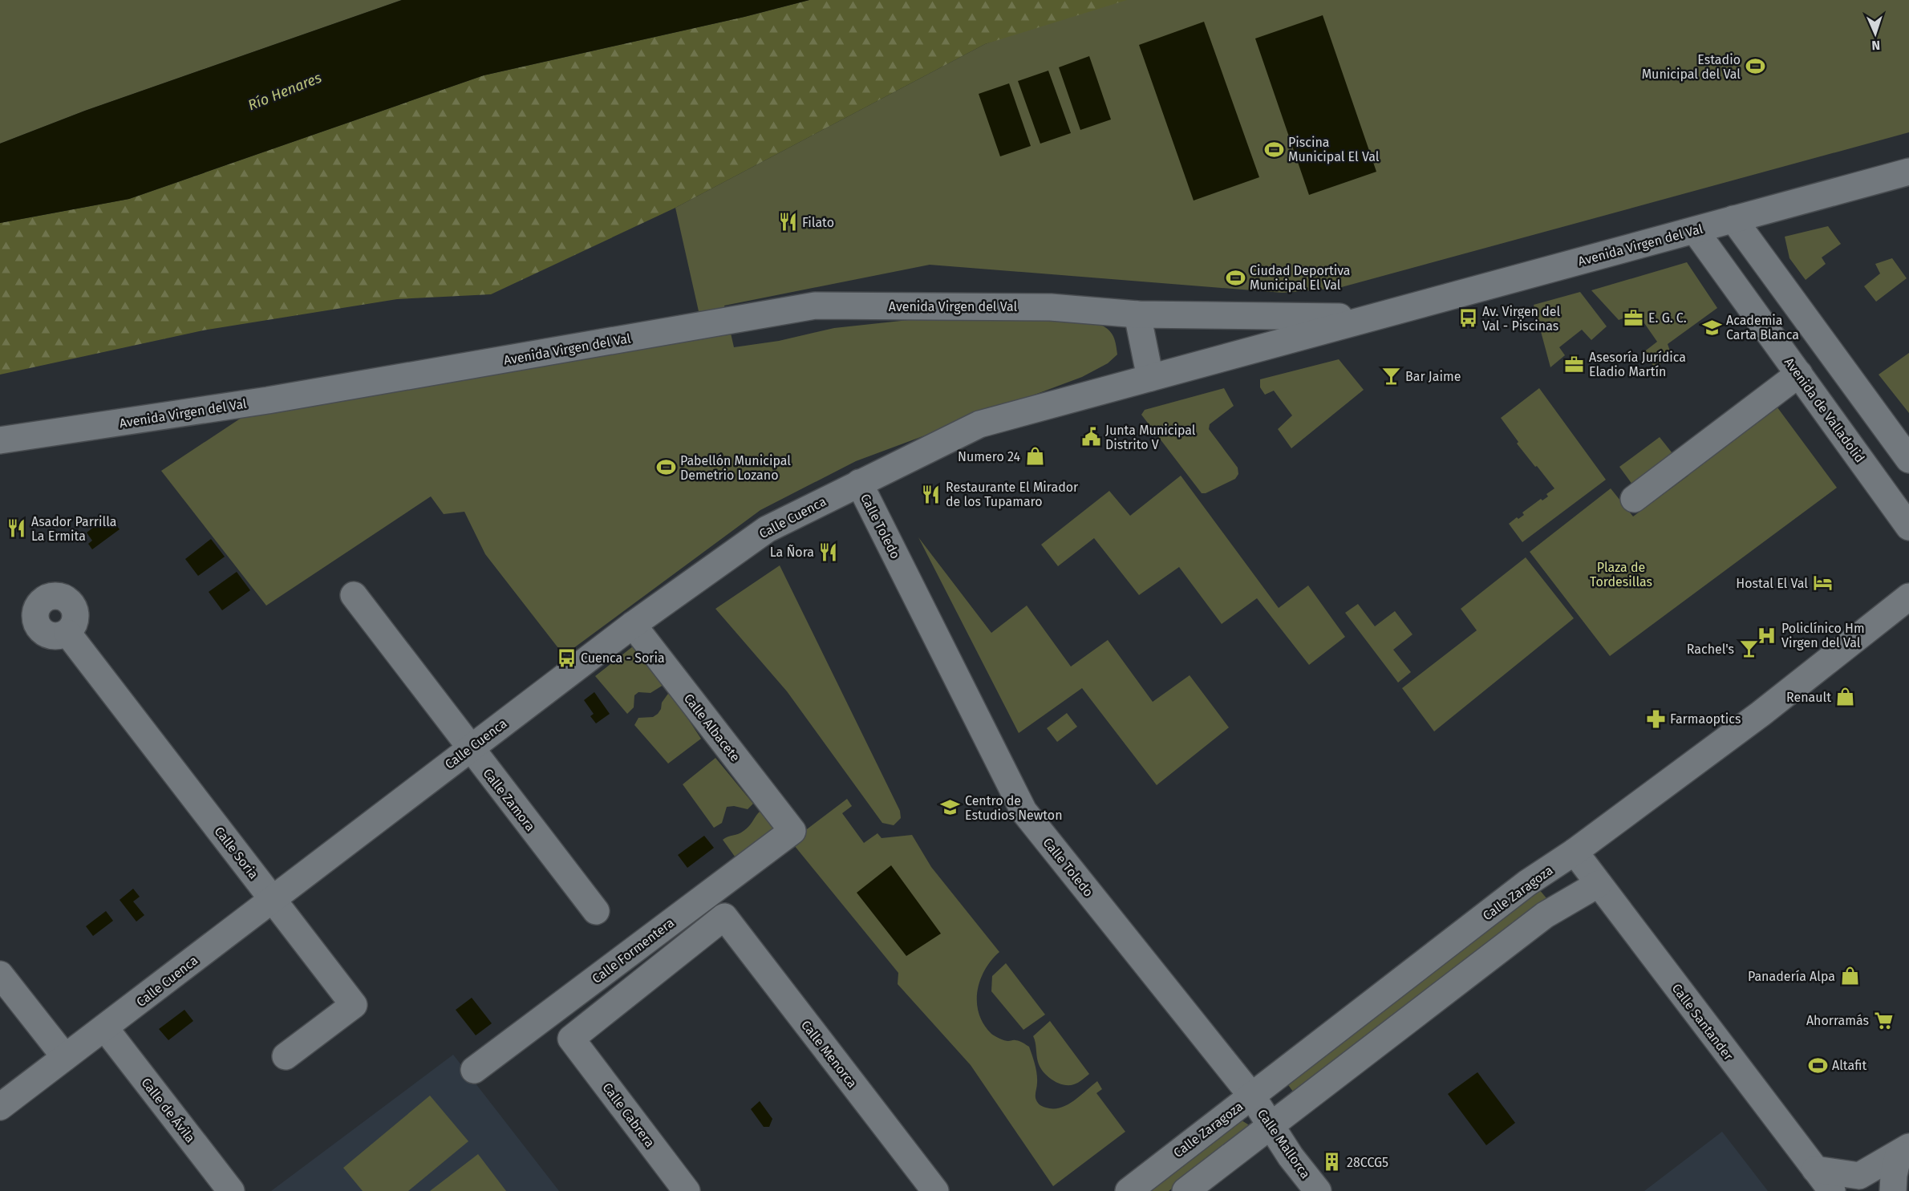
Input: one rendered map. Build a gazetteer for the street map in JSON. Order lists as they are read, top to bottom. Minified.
{"streets":{"street":["Avenida Virgen del Val","Avenida de Valladolid","Calle Cuenca","Calle Toledo","Calle Albacete","Calle Zamora","Calle Soria","Calle Zaragoza","Calle Formentera","Calle Santander","Calle Menorca","Calle de Ávila","Calle Cabrera","Calle Mallorca"]},"crossings":[["Avenida Virgen del Val","Avenida de Valladolid"],["Avenida Virgen del Val","Calle Cuenca"],["Calle Cuenca","Calle Toledo"],["Calle Cuenca","Calle Albacete"],["Calle Cuenca","Calle Zamora"],["Calle Cuenca","Calle Soria"],["Calle Cuenca","Calle de Ávila"],["Calle Toledo","Calle Zaragoza"],["Calle Toledo","Calle Mallorca"],["Calle Albacete","Calle Formentera"],["Calle Zaragoza","Calle Santander"],["Calle Zaragoza","Calle Mallorca"],["Calle Menorca","Calle Cabrera"]],"water":["Río Henares"],"parks":["Plaza de Tordesillas"],"places":{"sports":["Estadio Municipal del Val","Piscina Municipal El Val","Ciudad Deportiva Municipal El Val","Pabellón Municipal Demetrio Lozano","Altafit"],"restaurant":["Filato","Restaurante El Mirador de los Tupamaro","Asador Parrilla La Ermita","La Ñora"],"office":["E. G. C.","Asesoría Jurídica Eladio Martín"],"bus stop":["Av. Virgen del Val - Piscinas","Cuenca - Soria"],"school or university":["Academia Carta Blanca","Centro de Estudios Newton"],"bar":["Bar Jaime","Rachel's"],"public building":["Junta Municipal Distrito V"],"shop":["Numero 24","Renault","Panadería Alpa"],"hotel":["Hostal El Val"],"hospital":["Policlínico Hm Virgen del Val"],"pharmacy":["Farmaoptics"],"supermarket":["Ahorramás"],"building":["28CCG5"]},"north":"bottom"}
